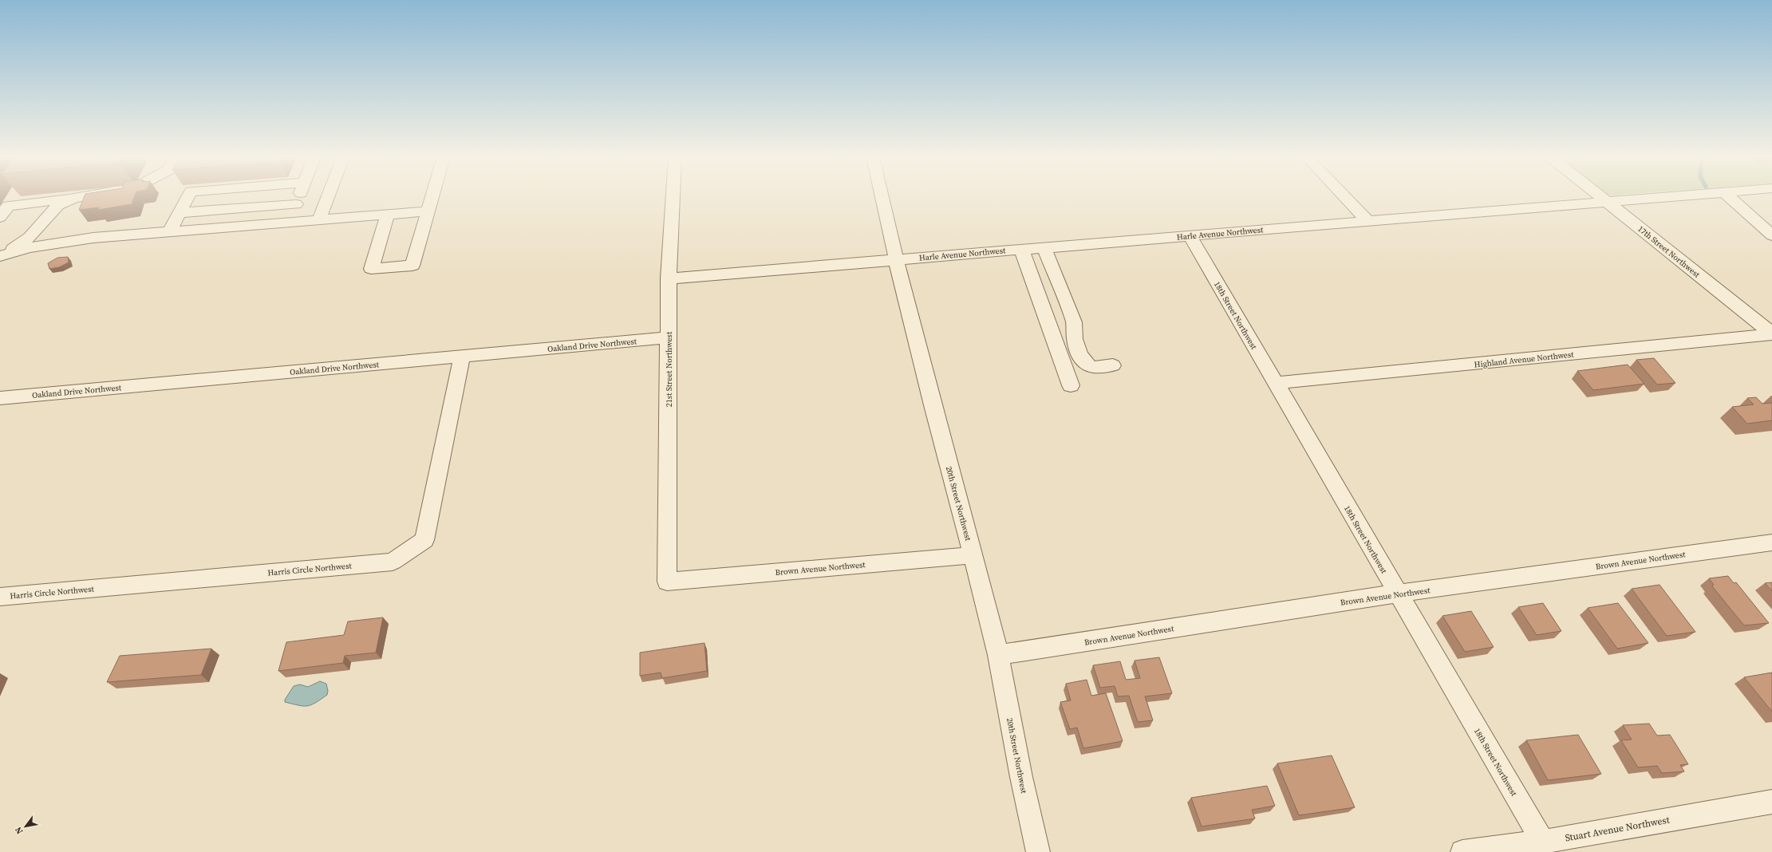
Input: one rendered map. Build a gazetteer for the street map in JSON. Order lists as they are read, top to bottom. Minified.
{"streets":{"street":["Harle Avenue Northwest","17th Street Northwest","18th Street Northwest","Oakland Drive Northwest","Highland Avenue Northwest","21st Street Northwest","20th Street Northwest","Brown Avenue Northwest","Harris Circle Northwest","Stuart Avenue Northwest"]},"crossings":[["Harle Avenue Northwest","17th Street Northwest"],["Harle Avenue Northwest","18th Street Northwest"],["Harle Avenue Northwest","21st Street Northwest"],["Harle Avenue Northwest","20th Street Northwest"],["17th Street Northwest","Highland Avenue Northwest"],["18th Street Northwest","Highland Avenue Northwest"],["18th Street Northwest","Brown Avenue Northwest"],["18th Street Northwest","Stuart Avenue Northwest"],["Oakland Drive Northwest","21st Street Northwest"],["Oakland Drive Northwest","Harris Circle Northwest"],["21st Street Northwest","Brown Avenue Northwest"],["20th Street Northwest","Brown Avenue Northwest"]],"north":"bottom left"}
